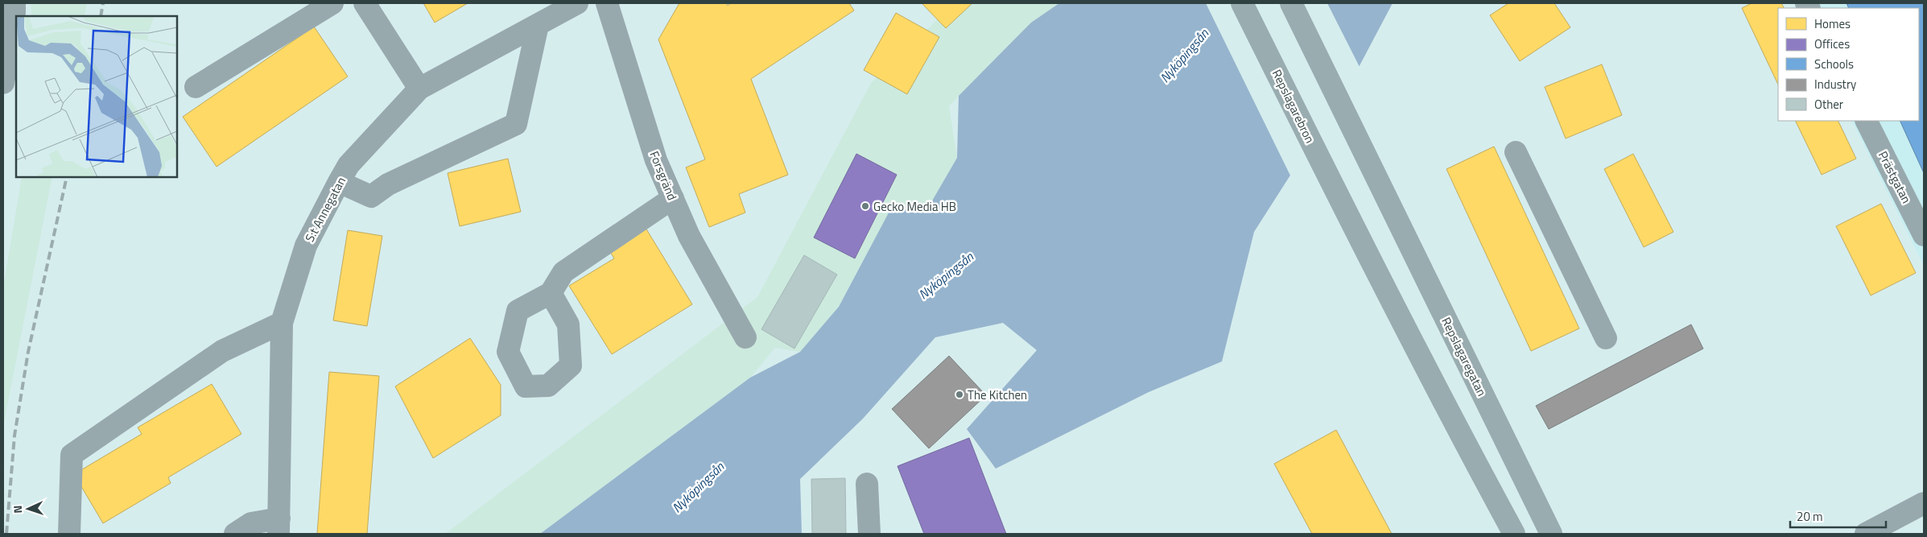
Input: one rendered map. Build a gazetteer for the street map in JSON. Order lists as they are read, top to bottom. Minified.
{"streets":{"main road":["Repslagarebron","Repslagaregatan"],"street":["Forsgränd","Prästgatan","S:t Annegatan"]},"water":["Nyköpingsån"],"places":["Gecko Media HB","The Kitchen"],"legend":["Homes","Offices","Schools","Industry","Other"],"scale_bar":"20 m","north":"left"}
